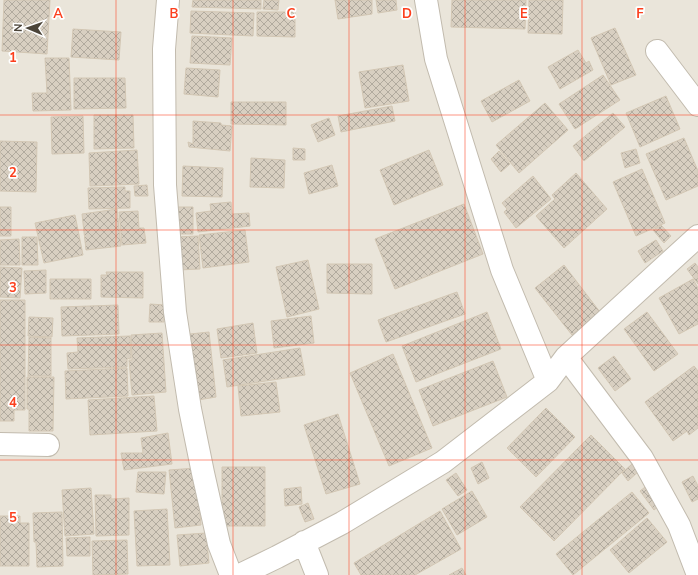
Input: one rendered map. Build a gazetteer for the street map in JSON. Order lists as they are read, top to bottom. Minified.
{"north":"left","grid":{"columns":["A","B","C","D","E","F"],"rows":["1","2","3","4","5"]}}
